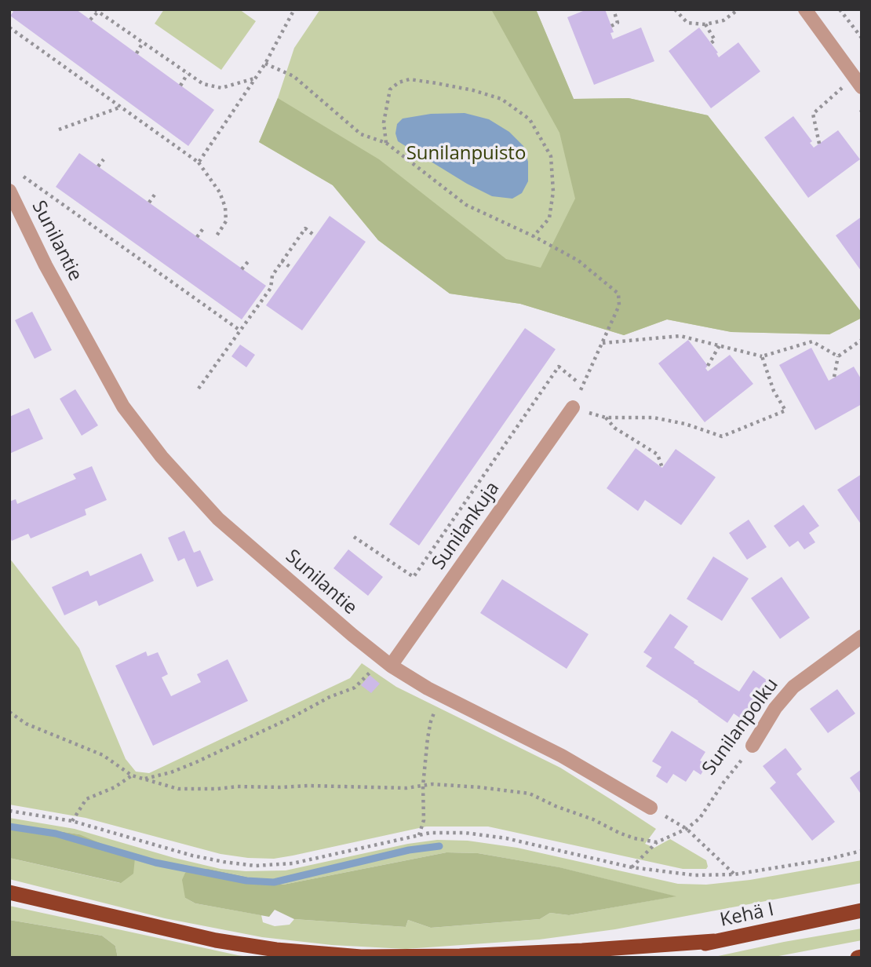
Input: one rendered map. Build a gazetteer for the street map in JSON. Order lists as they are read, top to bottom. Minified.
{"streets":{"highway":["Kehä I"],"street":["Sunilantie","Sunilankuja","Sunilanpolku"]},"crossings":[["Sunilantie","Sunilankuja"]],"parks":["Sunilanpuisto"]}
